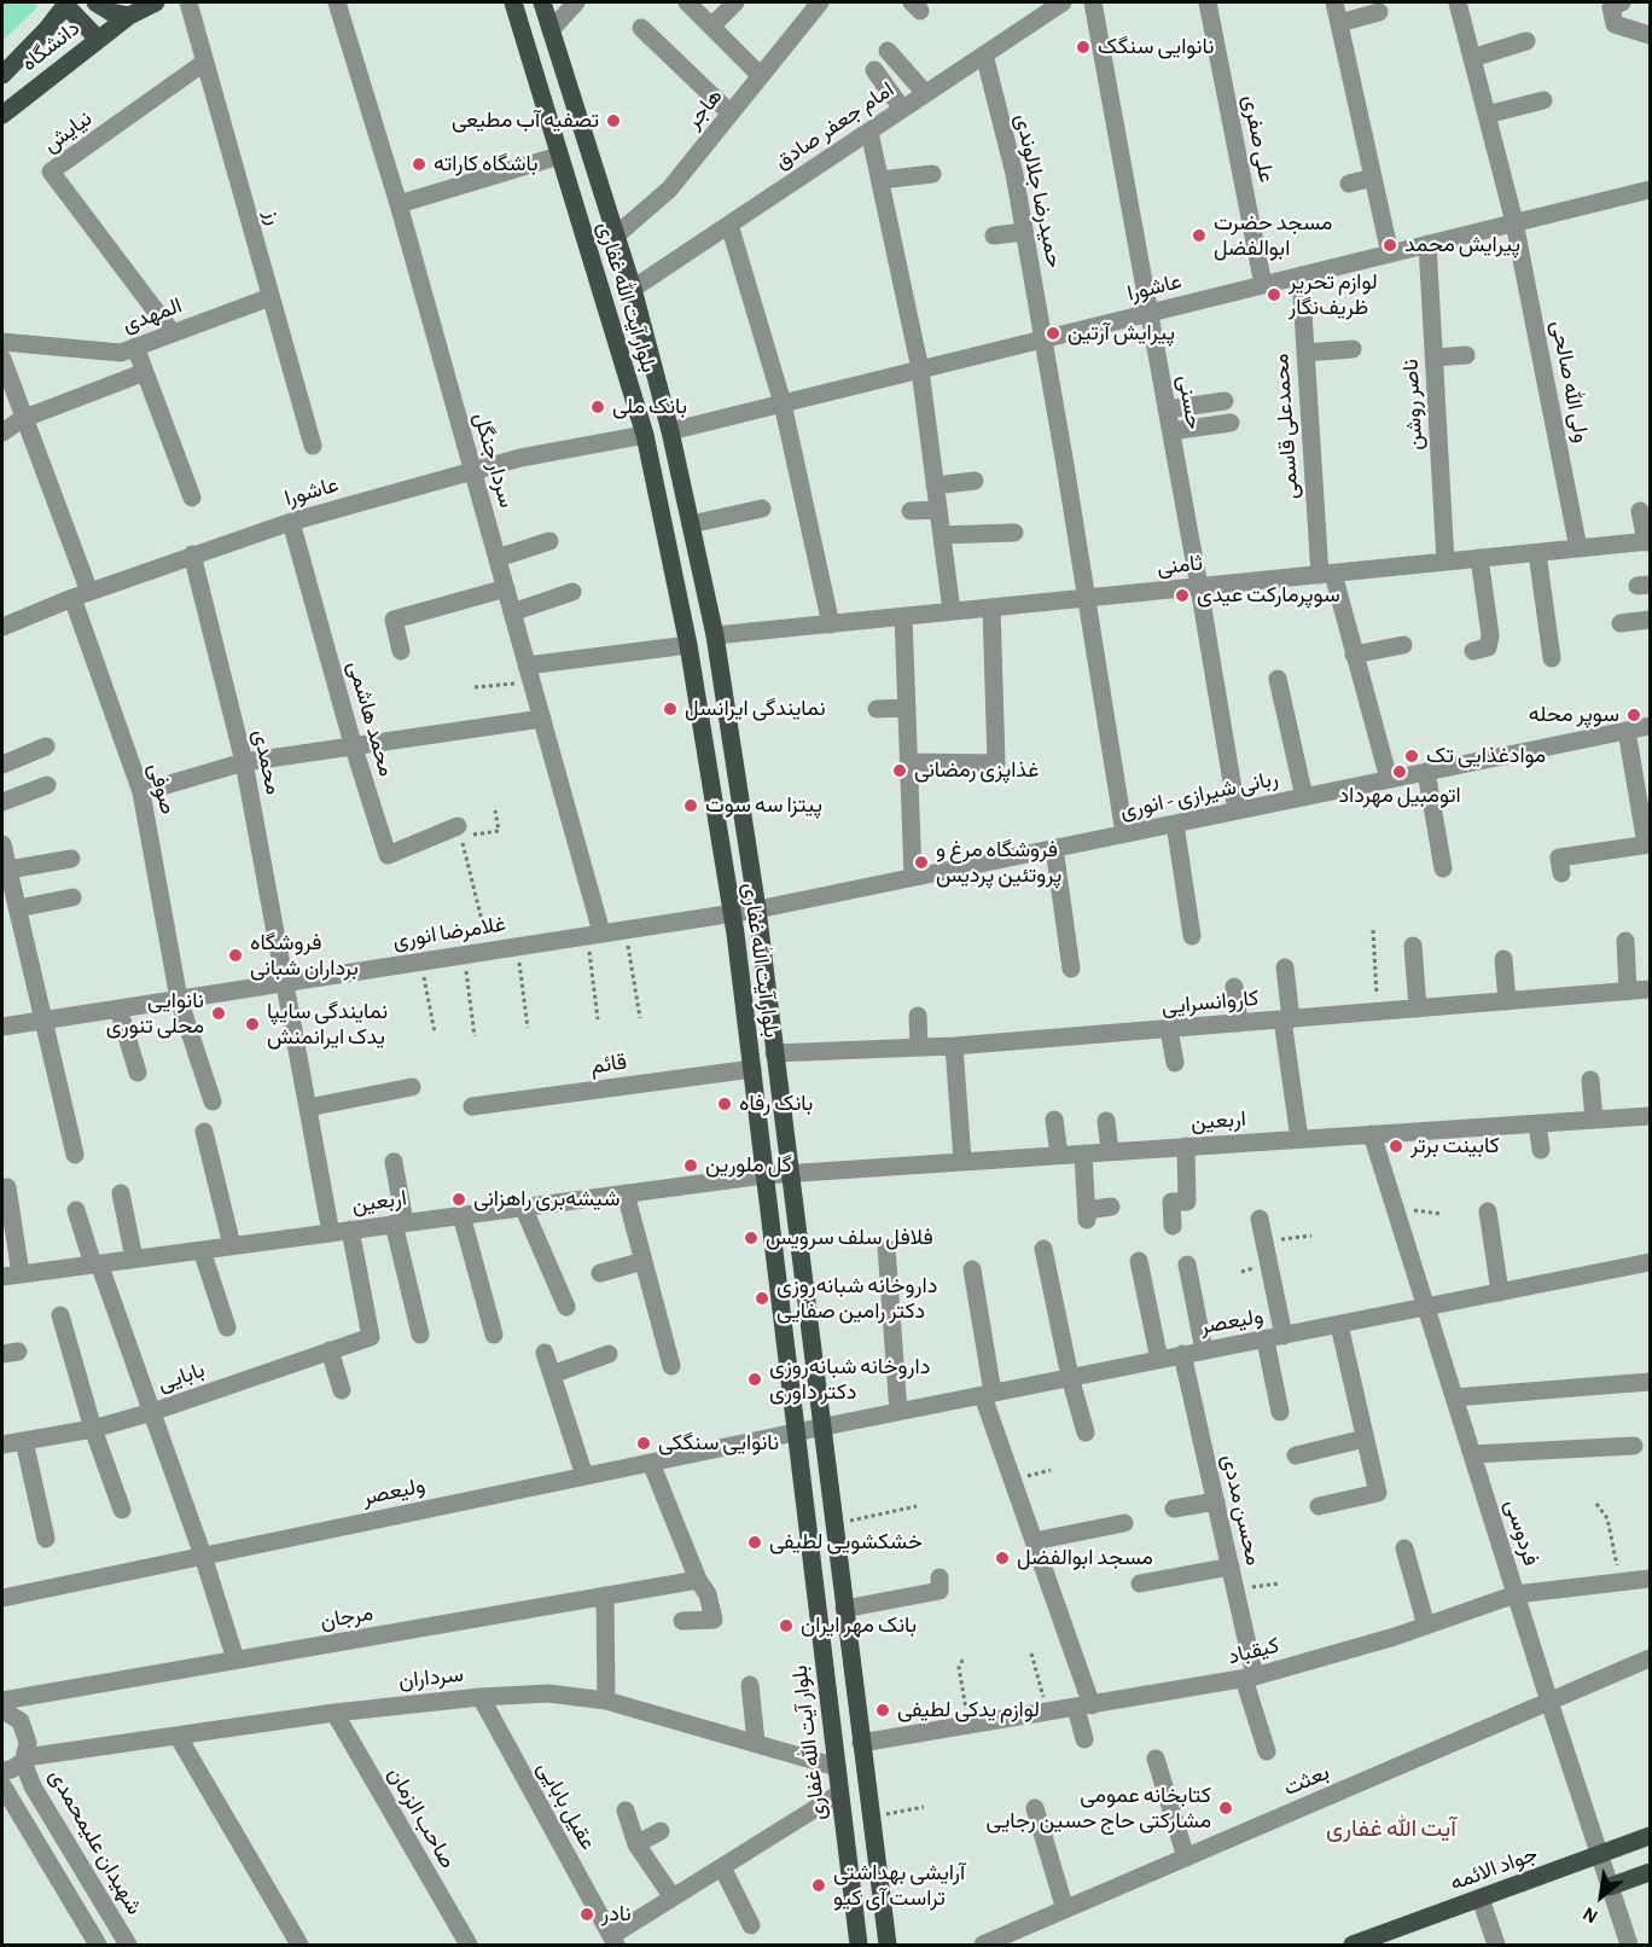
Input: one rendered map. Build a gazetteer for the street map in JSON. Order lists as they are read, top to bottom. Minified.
{"streets":{"main road":["دانشگاه","بلوار آیت الله غفاری","جواد الائمه"],"street":["هاجر","امام جعفر صادق","نیایش","علی صفری","حمیدرضا جلالوندی","رز","عاشورا","المهدی","ولی الله صالحی","حسنی","ناصر روشن","محمدعلی قاسمی","سردار جنگل","ثامنی","محمد هاشمی","محمدی","صوفی","ربانی شیرازی - انوری","غلامرضا انوری","کاروانسرایی","قائم","اربعین","ولیعصر","بابایی","محسن مددی","فردوسی","مرجان","کیقباد","سرداران","بعثت","عقیل بابایی","صاحب الزمان","شهیدان علیمحمدی"]},"crossings":[["هاجر","بلوار آیت الله غفاری"],["امام جعفر صادق","حمیدرضا جلالوندی"],["امام جعفر صادق","بلوار آیت الله غفاری"],["نیایش","رز"],["نیایش","المهدی"],["علی صفری","عاشورا"],["حمیدرضا جلالوندی","عاشورا"],["حمیدرضا جلالوندی","ثامنی"],["حمیدرضا جلالوندی","ربانی شیرازی - انوری"],["رز","المهدی"],["عاشورا","بلوار آیت الله غفاری"],["عاشورا","ولی الله صالحی"],["عاشورا","حسنی"],["عاشورا","ناصر روشن"],["عاشورا","محمدعلی قاسمی"],["عاشورا","سردار جنگل"],["عاشورا","محمد هاشمی"],["عاشورا","محمدی"],["عاشورا","صوفی"],["بلوار آیت الله غفاری","ثامنی"],["بلوار آیت الله غفاری","ربانی شیرازی - انوری"],["بلوار آیت الله غفاری","غلامرضا انوری"],["بلوار آیت الله غفاری","کاروانسرایی"],["بلوار آیت الله غفاری","قائم"],["بلوار آیت الله غفاری","اربعین"],["بلوار آیت الله غفاری","ولیعصر"],["بلوار آیت الله غفاری","کیقباد"],["بلوار آیت الله غفاری","سرداران"],["بلوار آیت الله غفاری","عقیل بابایی"],["ولی الله صالحی","ثامنی"],["حسنی","ثامنی"],["حسنی","ربانی شیرازی - انوری"],["ناصر روشن","ثامنی"],["محمدعلی قاسمی","ثامنی"],["محمدعلی قاسمی","ربانی شیرازی - انوری"],["سردار جنگل","غلامرضا انوری"],["محمدی","غلامرضا انوری"],["محمدی","اربعین"],["صوفی","غلامرضا انوری"],["ربانی شیرازی - انوری","غلامرضا انوری"],["اربعین","بابایی"],["اربعین","فردوسی"],["ولیعصر","محسن مددی"],["ولیعصر","فردوسی"],["محسن مددی","کیقباد"],["فردوسی","کیقباد"],["فردوسی","بعثت"],["فردوسی","جواد الائمه"],["مرجان","شهیدان علیمحمدی"],["سرداران","عقیل بابایی"],["سرداران","صاحب الزمان"],["سرداران","شهیدان علیمحمدی"]],"districts":["آیت الله غفاری"],"places":["نانوایی سنگک","تصفیه آب مطیعی","باشگاه کاراته","مسجد حضرت ابوالفضل","پیرایش محمد","لوازم تحریر ظریف‌نگار","پیرایش آرتین","بانک ملی","سوپرمارکت عیدی","نمایندگی ایرانسل","سوپر محله","موادغذایی تک","غذاپزی رمضانی","اتومبیل مهرداد","پیتزا سه سوت","فروشگاه مرغ و پروتئین پردیس","فروشگاه برداران شبانی","نانوایی محلی تنوری","نمایندگی سایپا یدک ایرانمنش","بانک رفاه","کابینت برتر","گل ملورین","شیشه‌بری راهزانی","فلافل سلف سرویس","داروخانه شبانه‌روزی دکتر رامین صفایی","داروخانه شبانه‌روزی دکتر داوری","نانوایی سنگکی","خشکشویی لطیفی","مسجد ابوالفضل","بانک مهر ایران","لوازم یدکی لطیفی","کتابخانه عمومی مشارکتی حاج حسین رجایی","آرایشی بهداشتی تراست آی کیو","نادر"],"north":"bottom left"}
